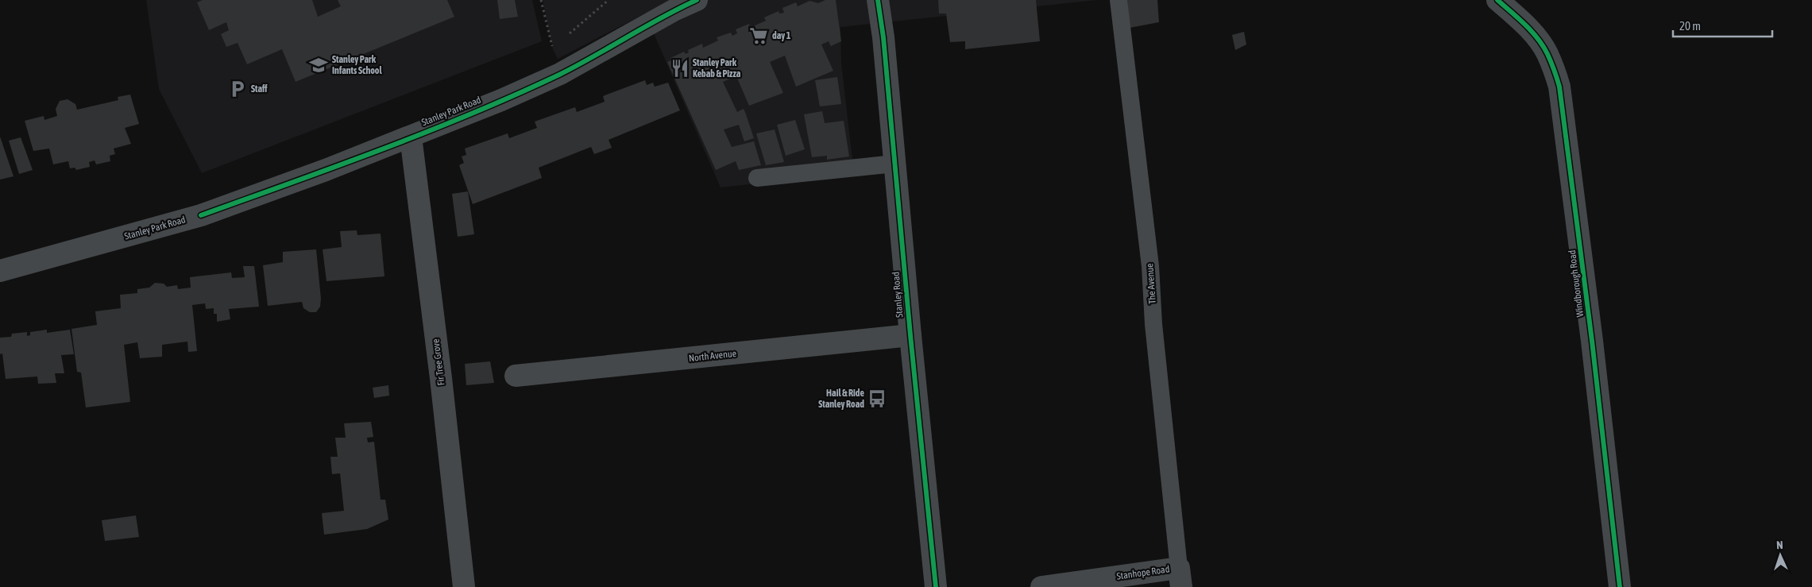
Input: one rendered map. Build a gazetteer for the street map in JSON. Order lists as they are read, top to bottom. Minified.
{"streets":{"street":["Stanley Park Road","Windborough Road","Stanley Road","North Avenue","Fir Tree Grove","Stanhope Road"],"lane":["The Avenue"]},"crossings":[["Stanley Park Road","Fir Tree Grove"],["The Avenue","Stanhope Road"],["Stanley Road","North Avenue"]],"places":{"supermarket":["day 1"],"school or university":["Stanley Park Infants School"],"restaurant":["Stanley Park Kebab & Pizza"],"parking":["Staff"],"bus stop":["Hail & Ride Stanley Road"]},"scale_bar":"20 m","north":"top"}
